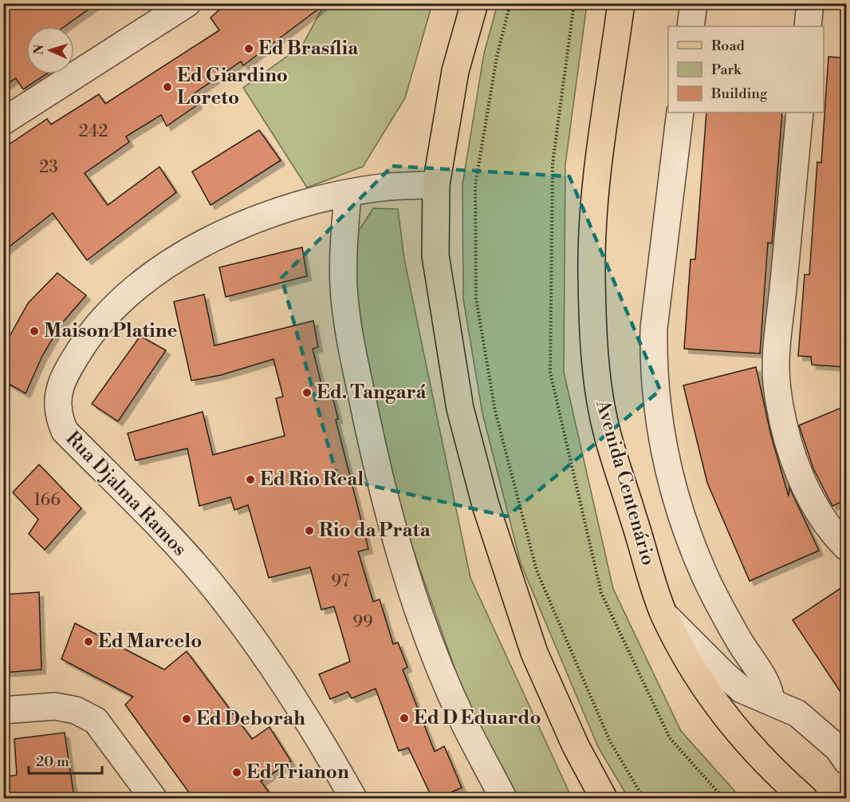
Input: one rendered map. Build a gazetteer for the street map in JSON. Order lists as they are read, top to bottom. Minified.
{"streets":{"main road":["Avenida Centenário"],"street":["Rua Djalma Ramos"]},"places":["Ed Brasília","Ed Giardino Loreto","Maison Platine","Ed. Tangará","Ed Rio Real","Rio da Prata","Ed Marcelo","Ed D Eduardo","Ed Deborah","Ed Trianon"],"house_numbers":["242","23","166","97","99"],"legend":["Road","Park","Building"],"scale_bar":"20 m","north":"left"}
